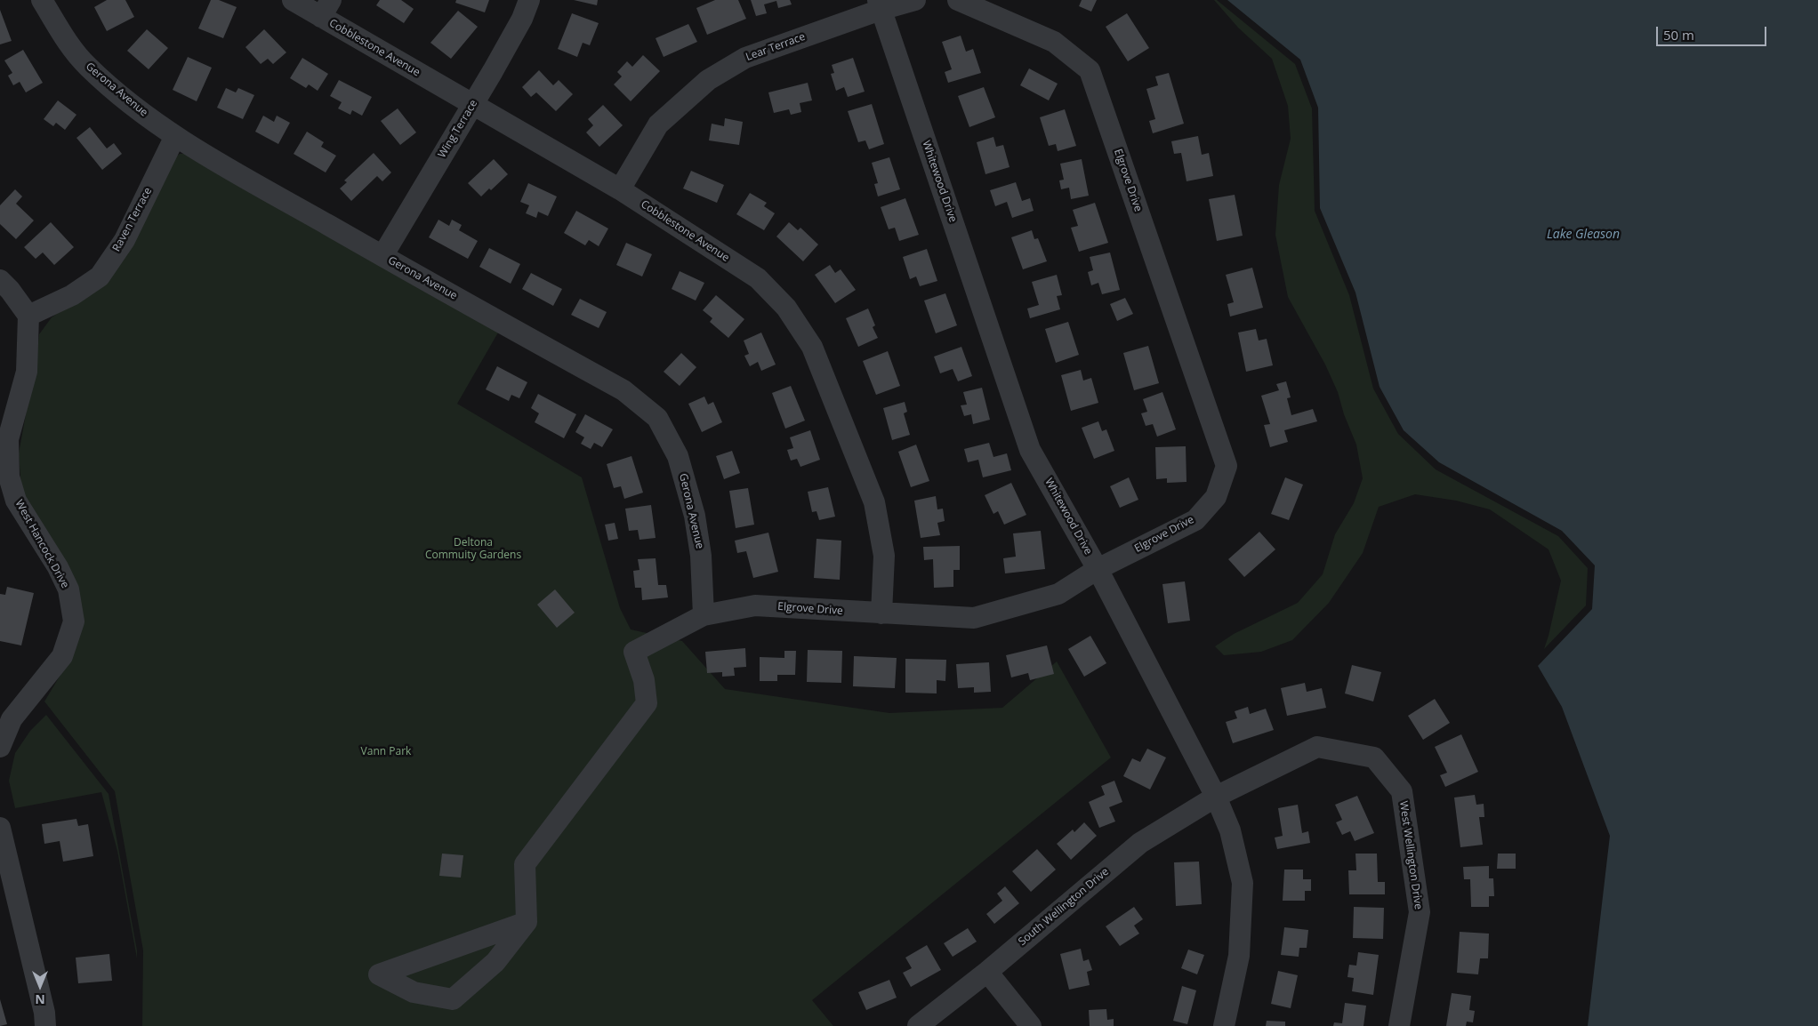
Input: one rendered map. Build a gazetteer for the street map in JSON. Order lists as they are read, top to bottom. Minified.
{"streets":{"street":["Lear Terrace","Cobblestone Avenue","Gerona Avenue","Wing Terrace","Elgrove Drive","Whitewood Drive","Raven Terrace","West Hancock Drive","West Wellington Drive","South Wellington Drive"]},"crossings":[["Lear Terrace","Cobblestone Avenue"],["Lear Terrace","Whitewood Drive"],["Cobblestone Avenue","Wing Terrace"],["Cobblestone Avenue","Elgrove Drive"],["Gerona Avenue","Wing Terrace"],["Gerona Avenue","Elgrove Drive"],["Gerona Avenue","Raven Terrace"],["Elgrove Drive","Whitewood Drive"],["Whitewood Drive","West Wellington Drive"],["Whitewood Drive","South Wellington Drive"],["Raven Terrace","West Hancock Drive"],["West Wellington Drive","South Wellington Drive"]],"water":["Lake Gleason"],"parks":["Deltona Commuity Gardens","Vann Park"],"scale_bar":"50 m","north":"bottom"}
